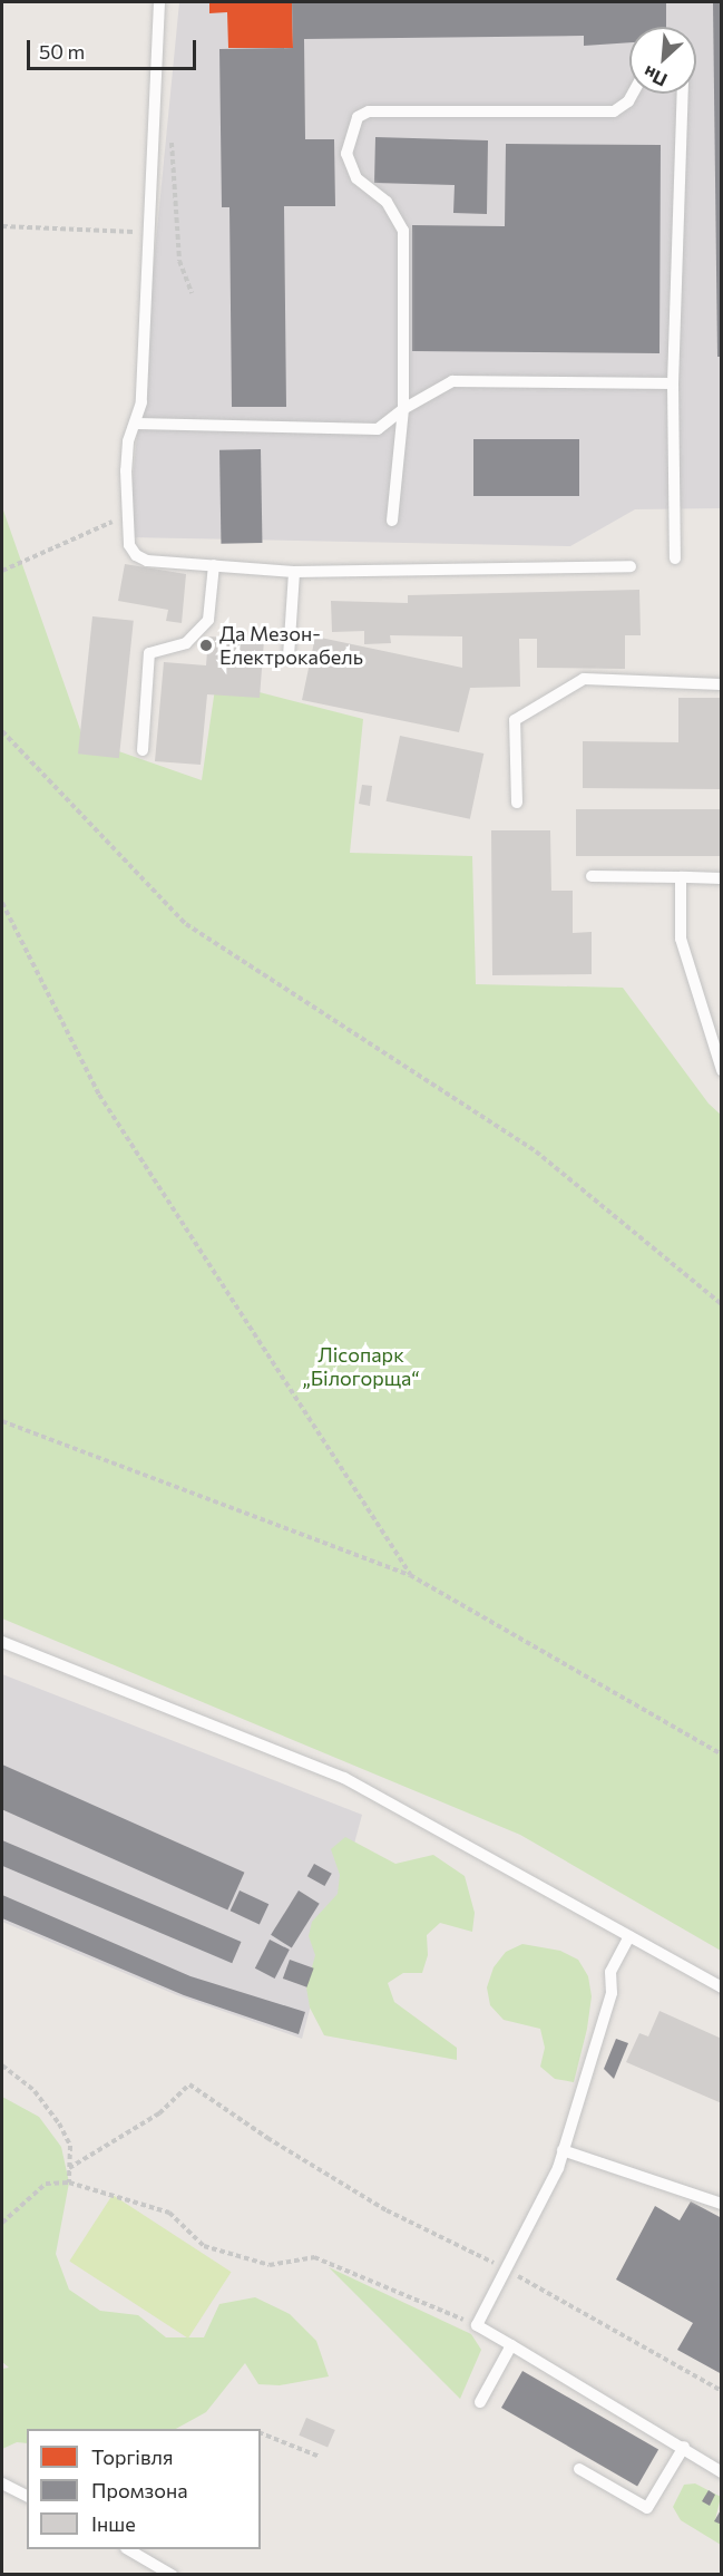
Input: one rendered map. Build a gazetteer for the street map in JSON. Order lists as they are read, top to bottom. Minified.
{"parks":["Лісопарк „Білогорща“"],"places":["Да Мезон- Електрокабель"],"legend":["Торгівля","Промзона","Інше"],"scale_bar":"50 m","north":"bottom left"}
